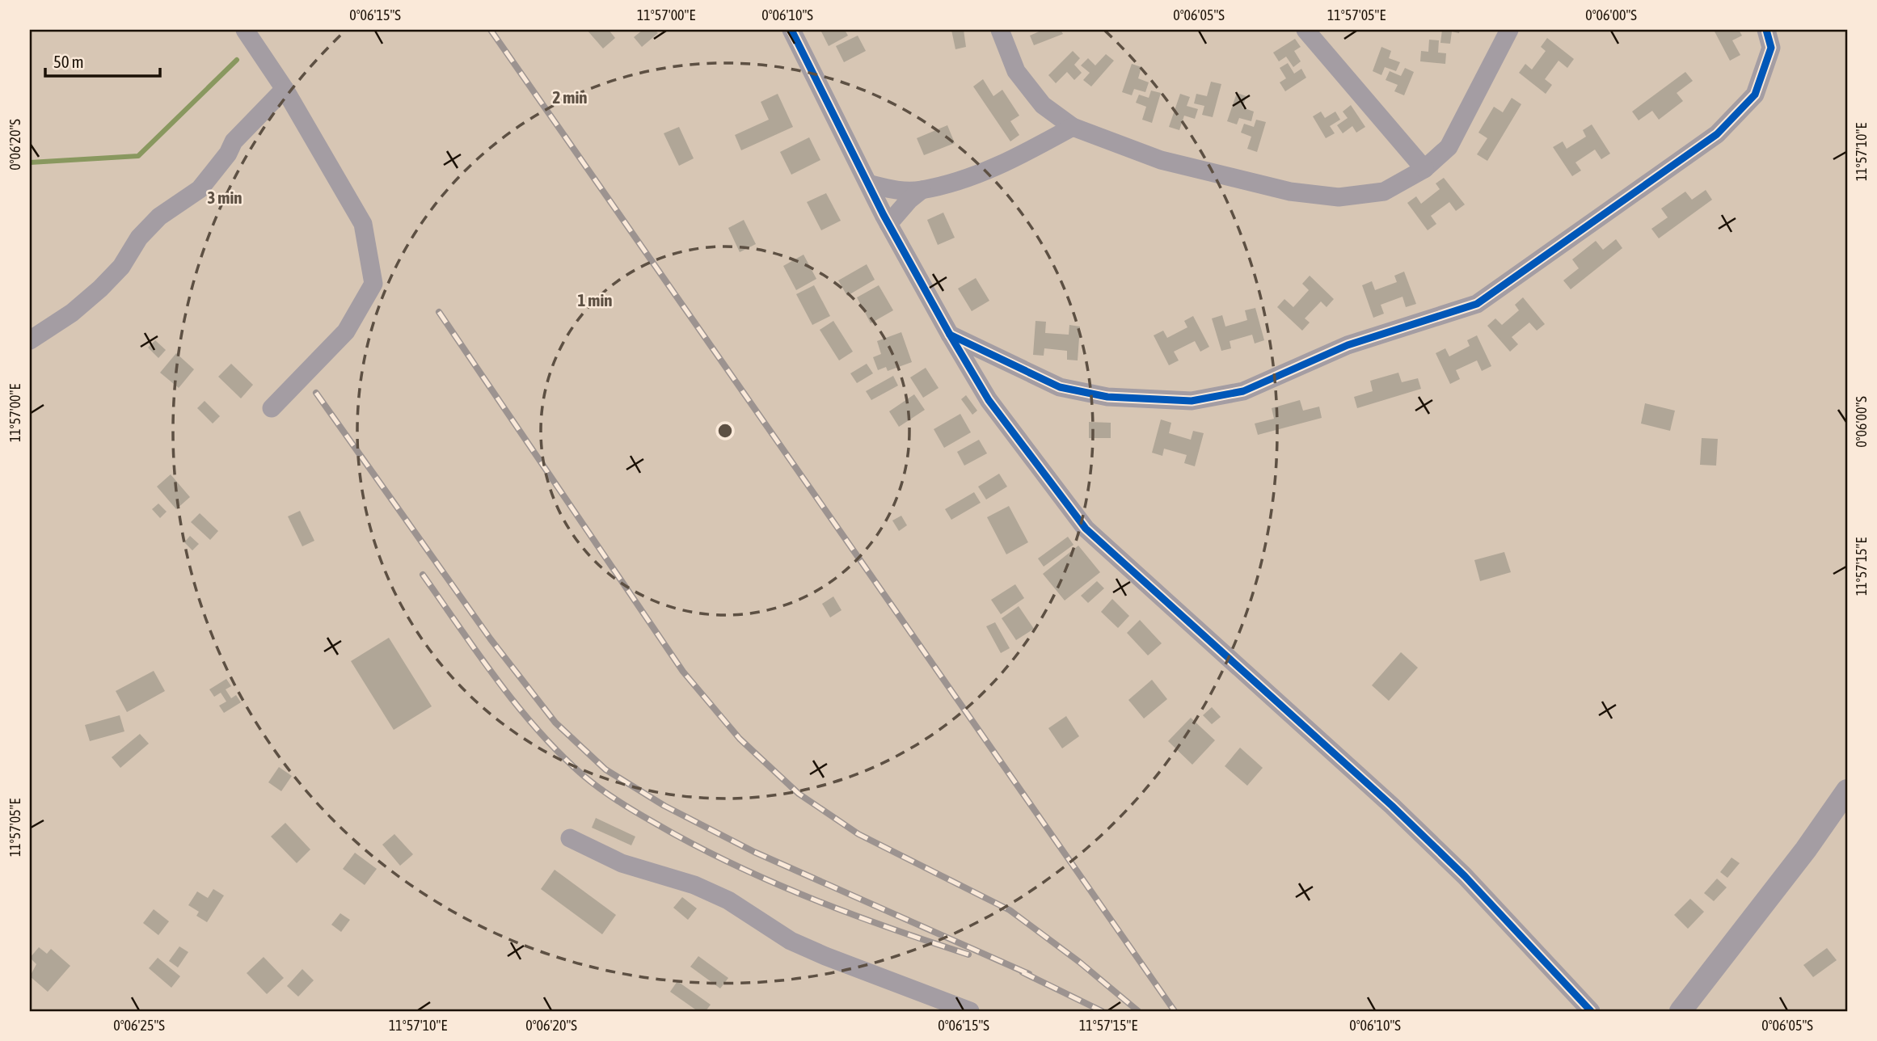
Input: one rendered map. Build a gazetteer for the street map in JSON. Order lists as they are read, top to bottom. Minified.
{"scale_bar":"50 m","coordinates":["0°06'15\"S","11°57'00\"E","0°06'10\"S","0°06'05\"S","11°57'05\"E","0°06'00\"S","0°06'20\"S","11°57'10\"E","11°57'15\"E","0°06'25\"S"],"rings":["2 min","3 min","1 min"]}
